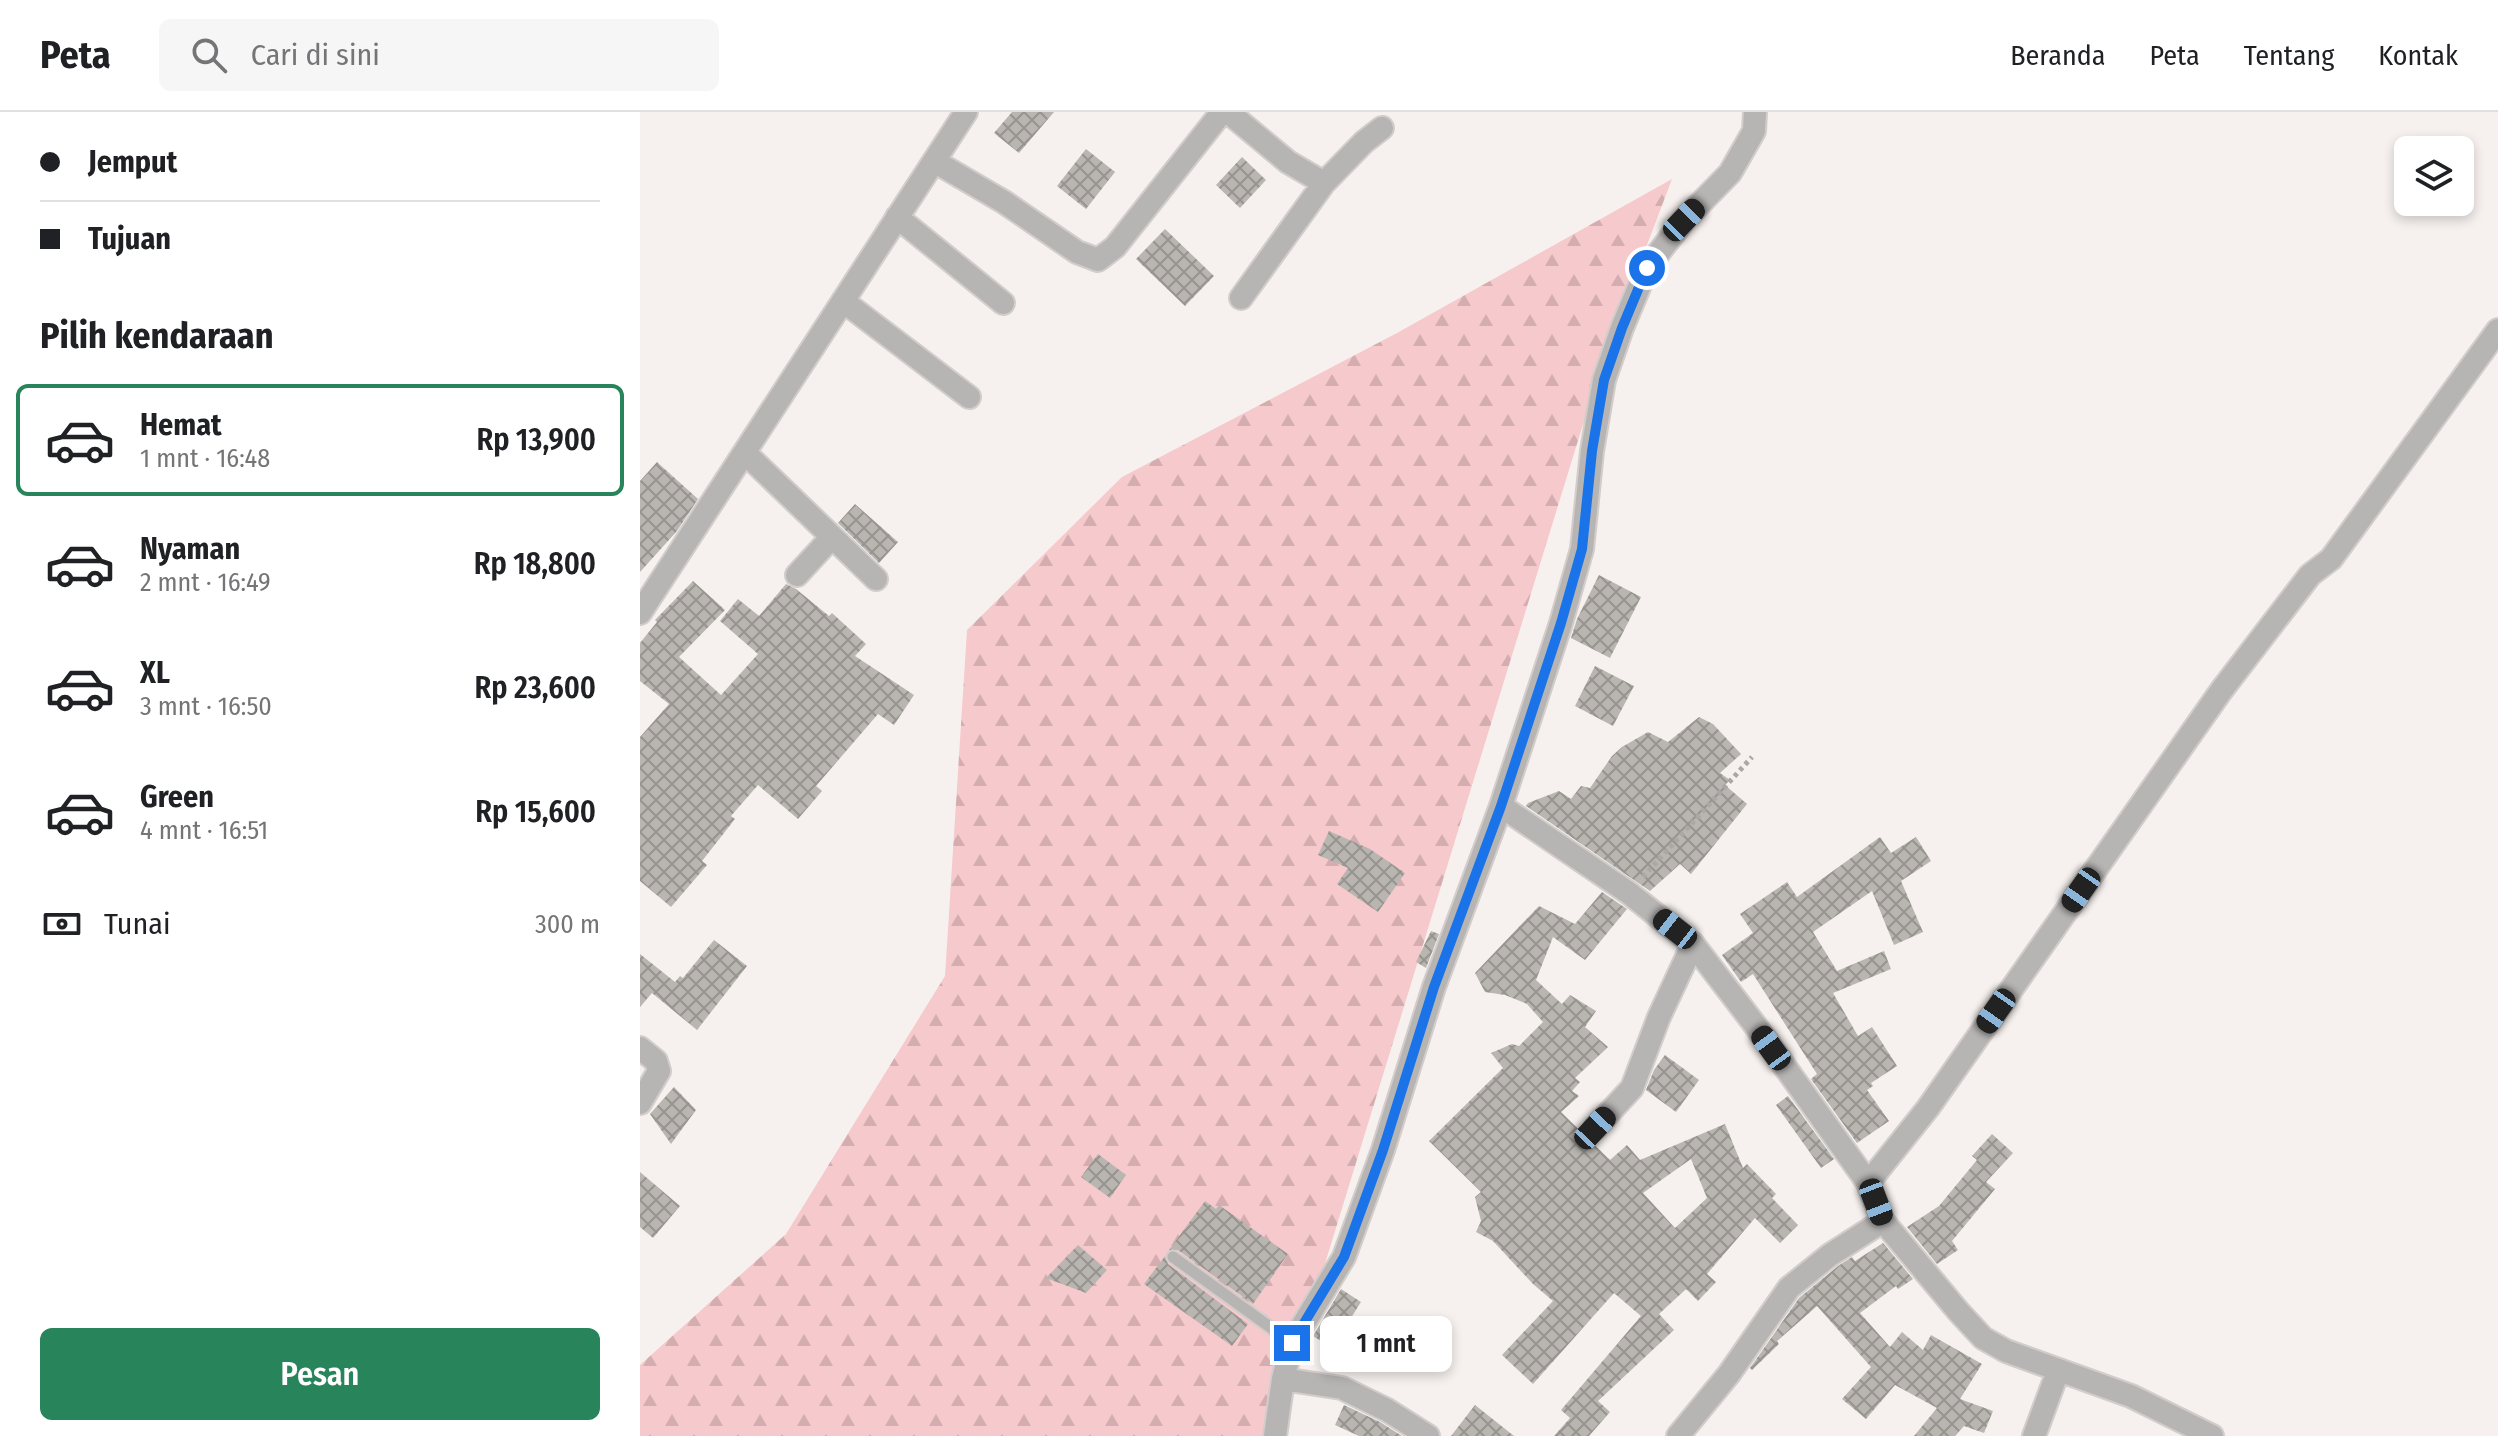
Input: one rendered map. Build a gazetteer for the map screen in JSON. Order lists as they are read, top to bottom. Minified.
{"page":{"header":"Peta","search":"Cari di sini","nav":["Beranda","Peta","Tentang","Kontak"],"banner":["Jemput","Tujuan"],"heading":"Pilih kendaraan","list":[{"name":"Hemat","note":"1 mnt · 16:48","value":"Rp 13,900"},{"name":"Nyaman","note":"2 mnt · 16:49","value":"Rp 18,800"},{"name":"XL","note":"3 mnt · 16:50","value":"Rp 23,600"},{"name":"Green","note":"4 mnt · 16:51","value":"Rp 15,600"}],"pay":["Tunai","300 m"],"buttons":"Pesan","bubble":"1 mnt"}}
